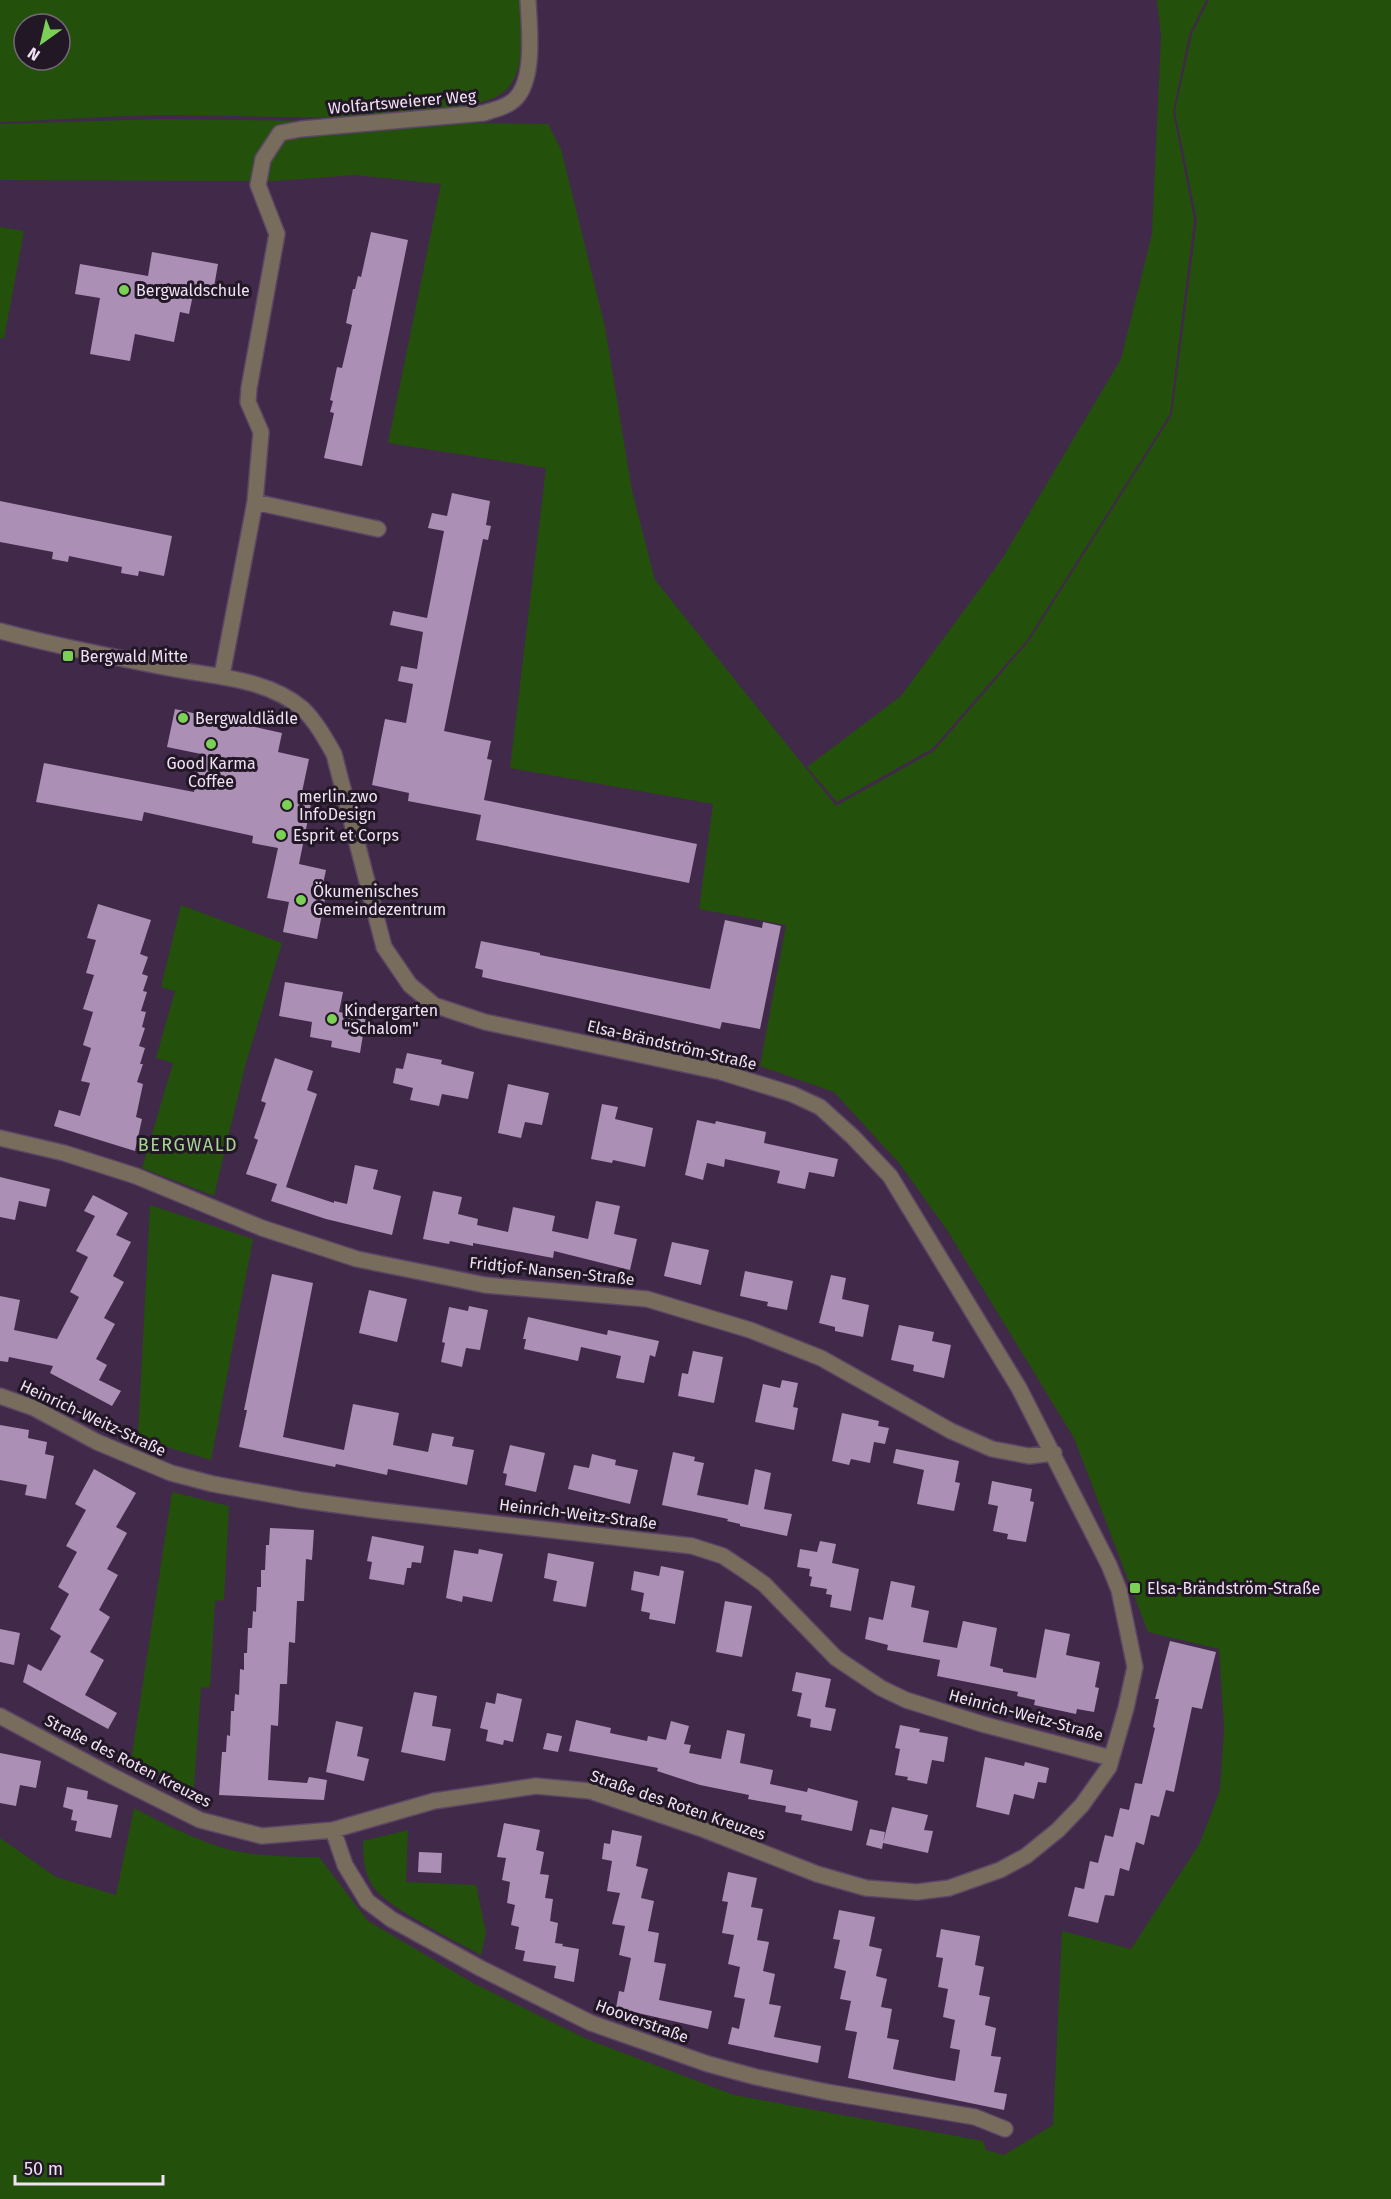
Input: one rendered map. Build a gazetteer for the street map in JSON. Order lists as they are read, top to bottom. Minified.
{"streets":{"street":["Wolfartsweierer Weg","Elsa-Brändström-Straße","Fridtjof-Nansen-Straße","Heinrich-Weitz-Straße","Straße des Roten Kreuzes","Hooverstraße"]},"crossings":[["Elsa-Brändström-Straße","Fridtjof-Nansen-Straße"],["Elsa-Brändström-Straße","Straße des Roten Kreuzes"],["Heinrich-Weitz-Straße","Straße des Roten Kreuzes"],["Straße des Roten Kreuzes","Hooverstraße"]],"districts":["BERGWALD"],"places":{"other":["Bergwaldschule","Bergwaldlädle","Good Karma Coffee","merlin.zwo InfoDesign","Esprit et Corps","Ökumenisches Gemeindezentrum","Kindergarten \"Schalom\""],"transit":["Bergwald Mitte","Elsa-Brändström-Straße"]},"scale_bar":"50 m","north":"bottom left"}
